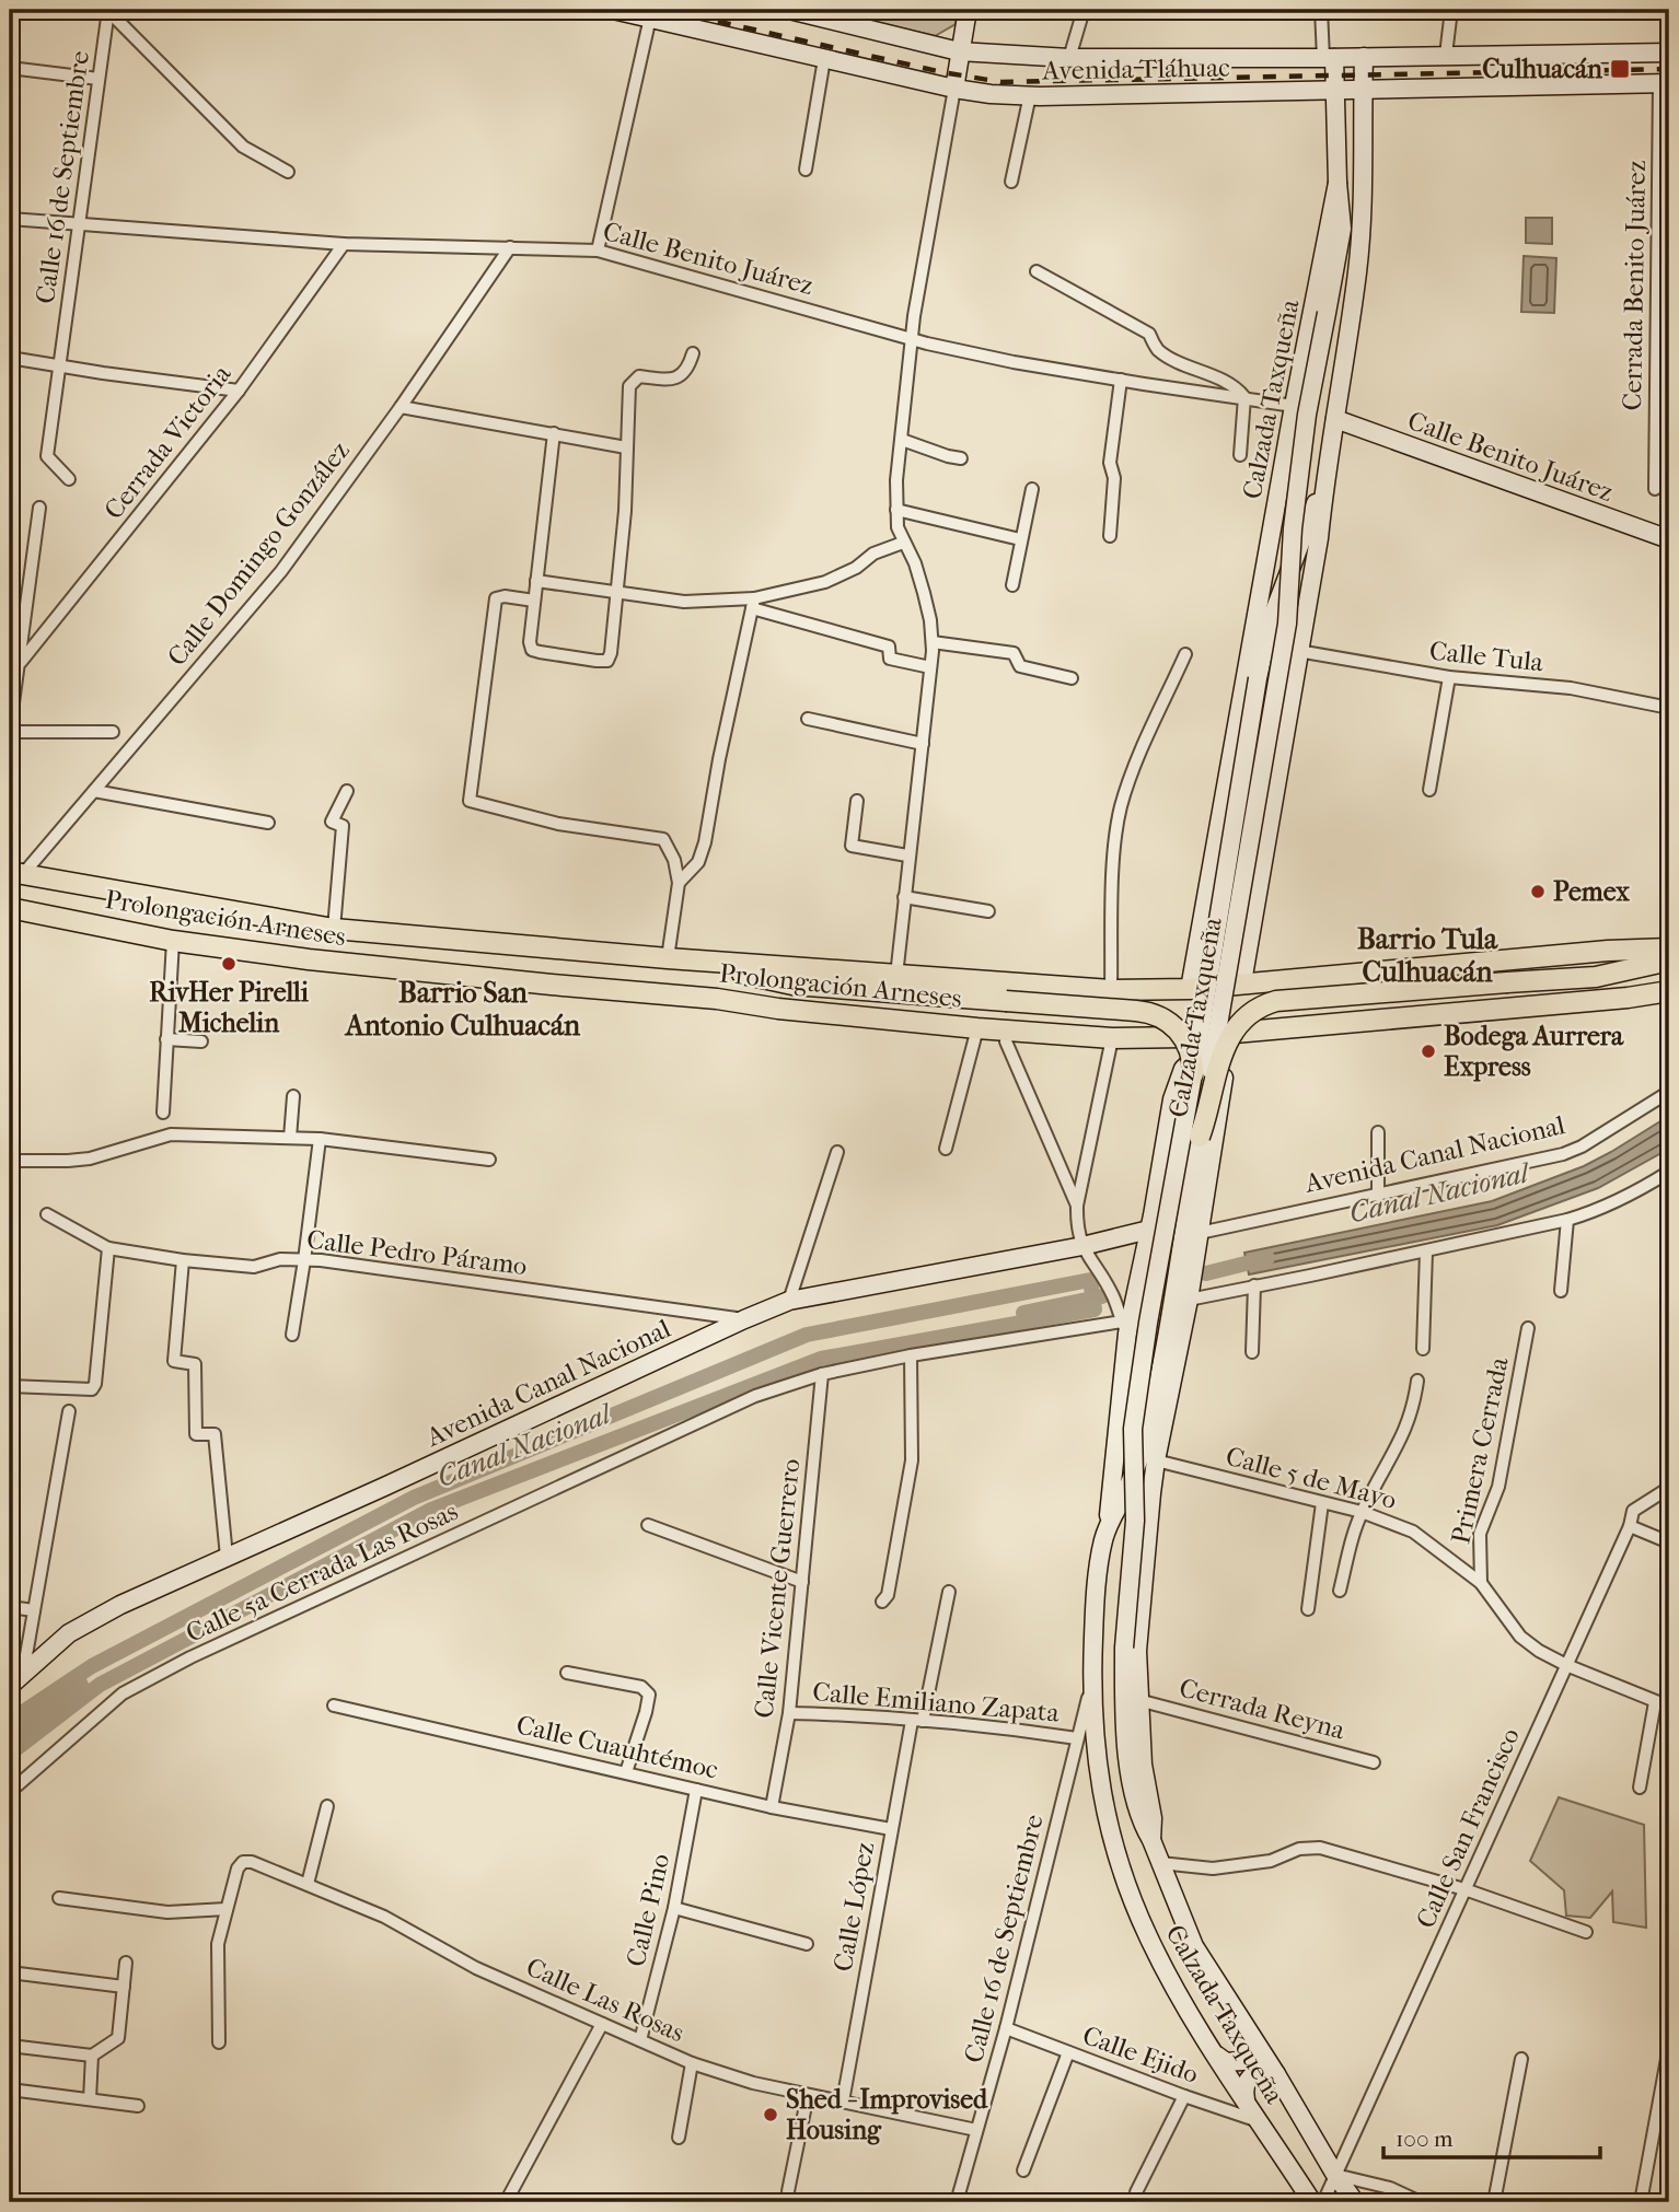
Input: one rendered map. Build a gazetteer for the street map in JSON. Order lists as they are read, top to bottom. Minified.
{"streets":{"main road":["Avenida Tláhuac","Calle Benito Juárez","Calzada Taxqueña","Prolongación Arneses","Avenida Canal Nacional"],"street":["Calle 16 de Septiembre","Cerrada Benito Juárez","Cerrada Victoria","Calle Domingo González","Calle Tula","Calle Pedro Páramo","Primera Cerrada","Calle 5 de Mayo","Calle 5a Cerrada Las Rosas","Calle Vicente Guerrero","Calle Emiliano Zapata","Cerrada Reyna","Calle Cuauhtémoc","Calle San Francisco","Calle López","Calle Pino","Calle Las Rosas","Calle Ejido"]},"crossings":[["Avenida Tláhuac","Cerrada Benito Juárez"],["Avenida Tláhuac","Calzada Taxqueña"],["Calle 16 de Septiembre","Calle Benito Juárez"],["Calle 16 de Septiembre","Calzada Taxqueña"],["Calle 16 de Septiembre","Calle Emiliano Zapata"],["Calle 16 de Septiembre","Calle Las Rosas"],["Calle 16 de Septiembre","Calle Ejido"],["Calle Benito Juárez","Calzada Taxqueña"],["Calle Benito Juárez","Cerrada Victoria"],["Calle Benito Juárez","Calle Domingo González"],["Calzada Taxqueña","Calle Tula"],["Calzada Taxqueña","Prolongación Arneses"],["Calzada Taxqueña","Avenida Canal Nacional"],["Calzada Taxqueña","Calle 5 de Mayo"],["Calzada Taxqueña","Calle 5a Cerrada Las Rosas"],["Calzada Taxqueña","Cerrada Reyna"],["Calzada Taxqueña","Calle San Francisco"],["Calzada Taxqueña","Calle Ejido"],["Calle Domingo González","Prolongación Arneses"],["Avenida Canal Nacional","Calle Pedro Páramo"],["Primera Cerrada","Calle 5 de Mayo"],["Calle 5 de Mayo","Calle San Francisco"],["Calle 5a Cerrada Las Rosas","Calle Vicente Guerrero"],["Calle Vicente Guerrero","Calle Emiliano Zapata"],["Calle Vicente Guerrero","Calle Cuauhtémoc"],["Calle Emiliano Zapata","Calle López"],["Calle Cuauhtémoc","Calle López"],["Calle Cuauhtémoc","Calle Pino"],["Calle López","Calle Las Rosas"],["Calle Pino","Calle Las Rosas"]],"districts":["Barrio Tula Culhuacán","Barrio San Antonio Culhuacán"],"water":["Canal Nacional"],"places":{"transit":["Culhuacán"],"other":["Pemex","RivHer Pirelli Michelin","Bodega Aurrera Express","Shed - Improvised Housing"]},"scale_bar":"100 m"}
